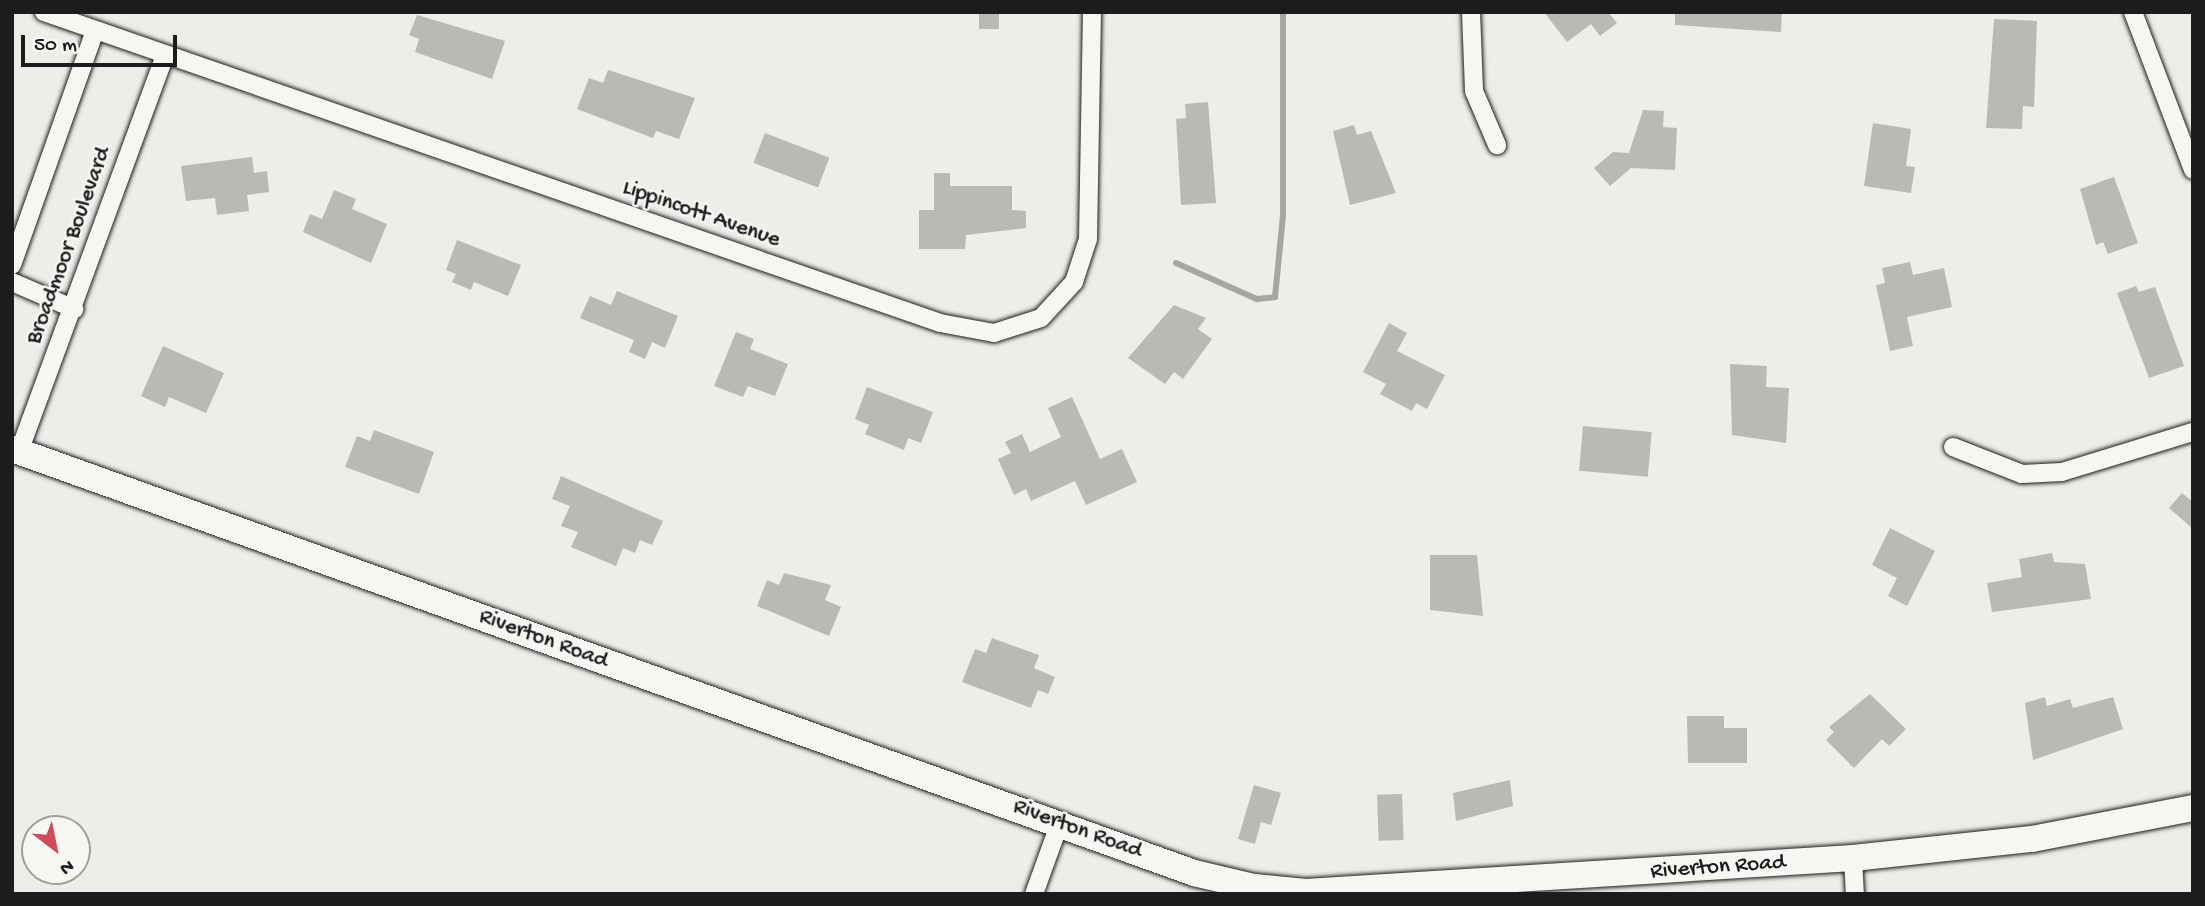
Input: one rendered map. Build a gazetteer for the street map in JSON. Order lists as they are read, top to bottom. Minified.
{"streets":{"main road":["Riverton Road"],"street":["Lippincott Avenue","Broadmoor Boulevard"]},"crossings":[["Lippincott Avenue","Broadmoor Boulevard"],["Broadmoor Boulevard","Riverton Road"]],"scale_bar":"50 m","north":"bottom right"}
